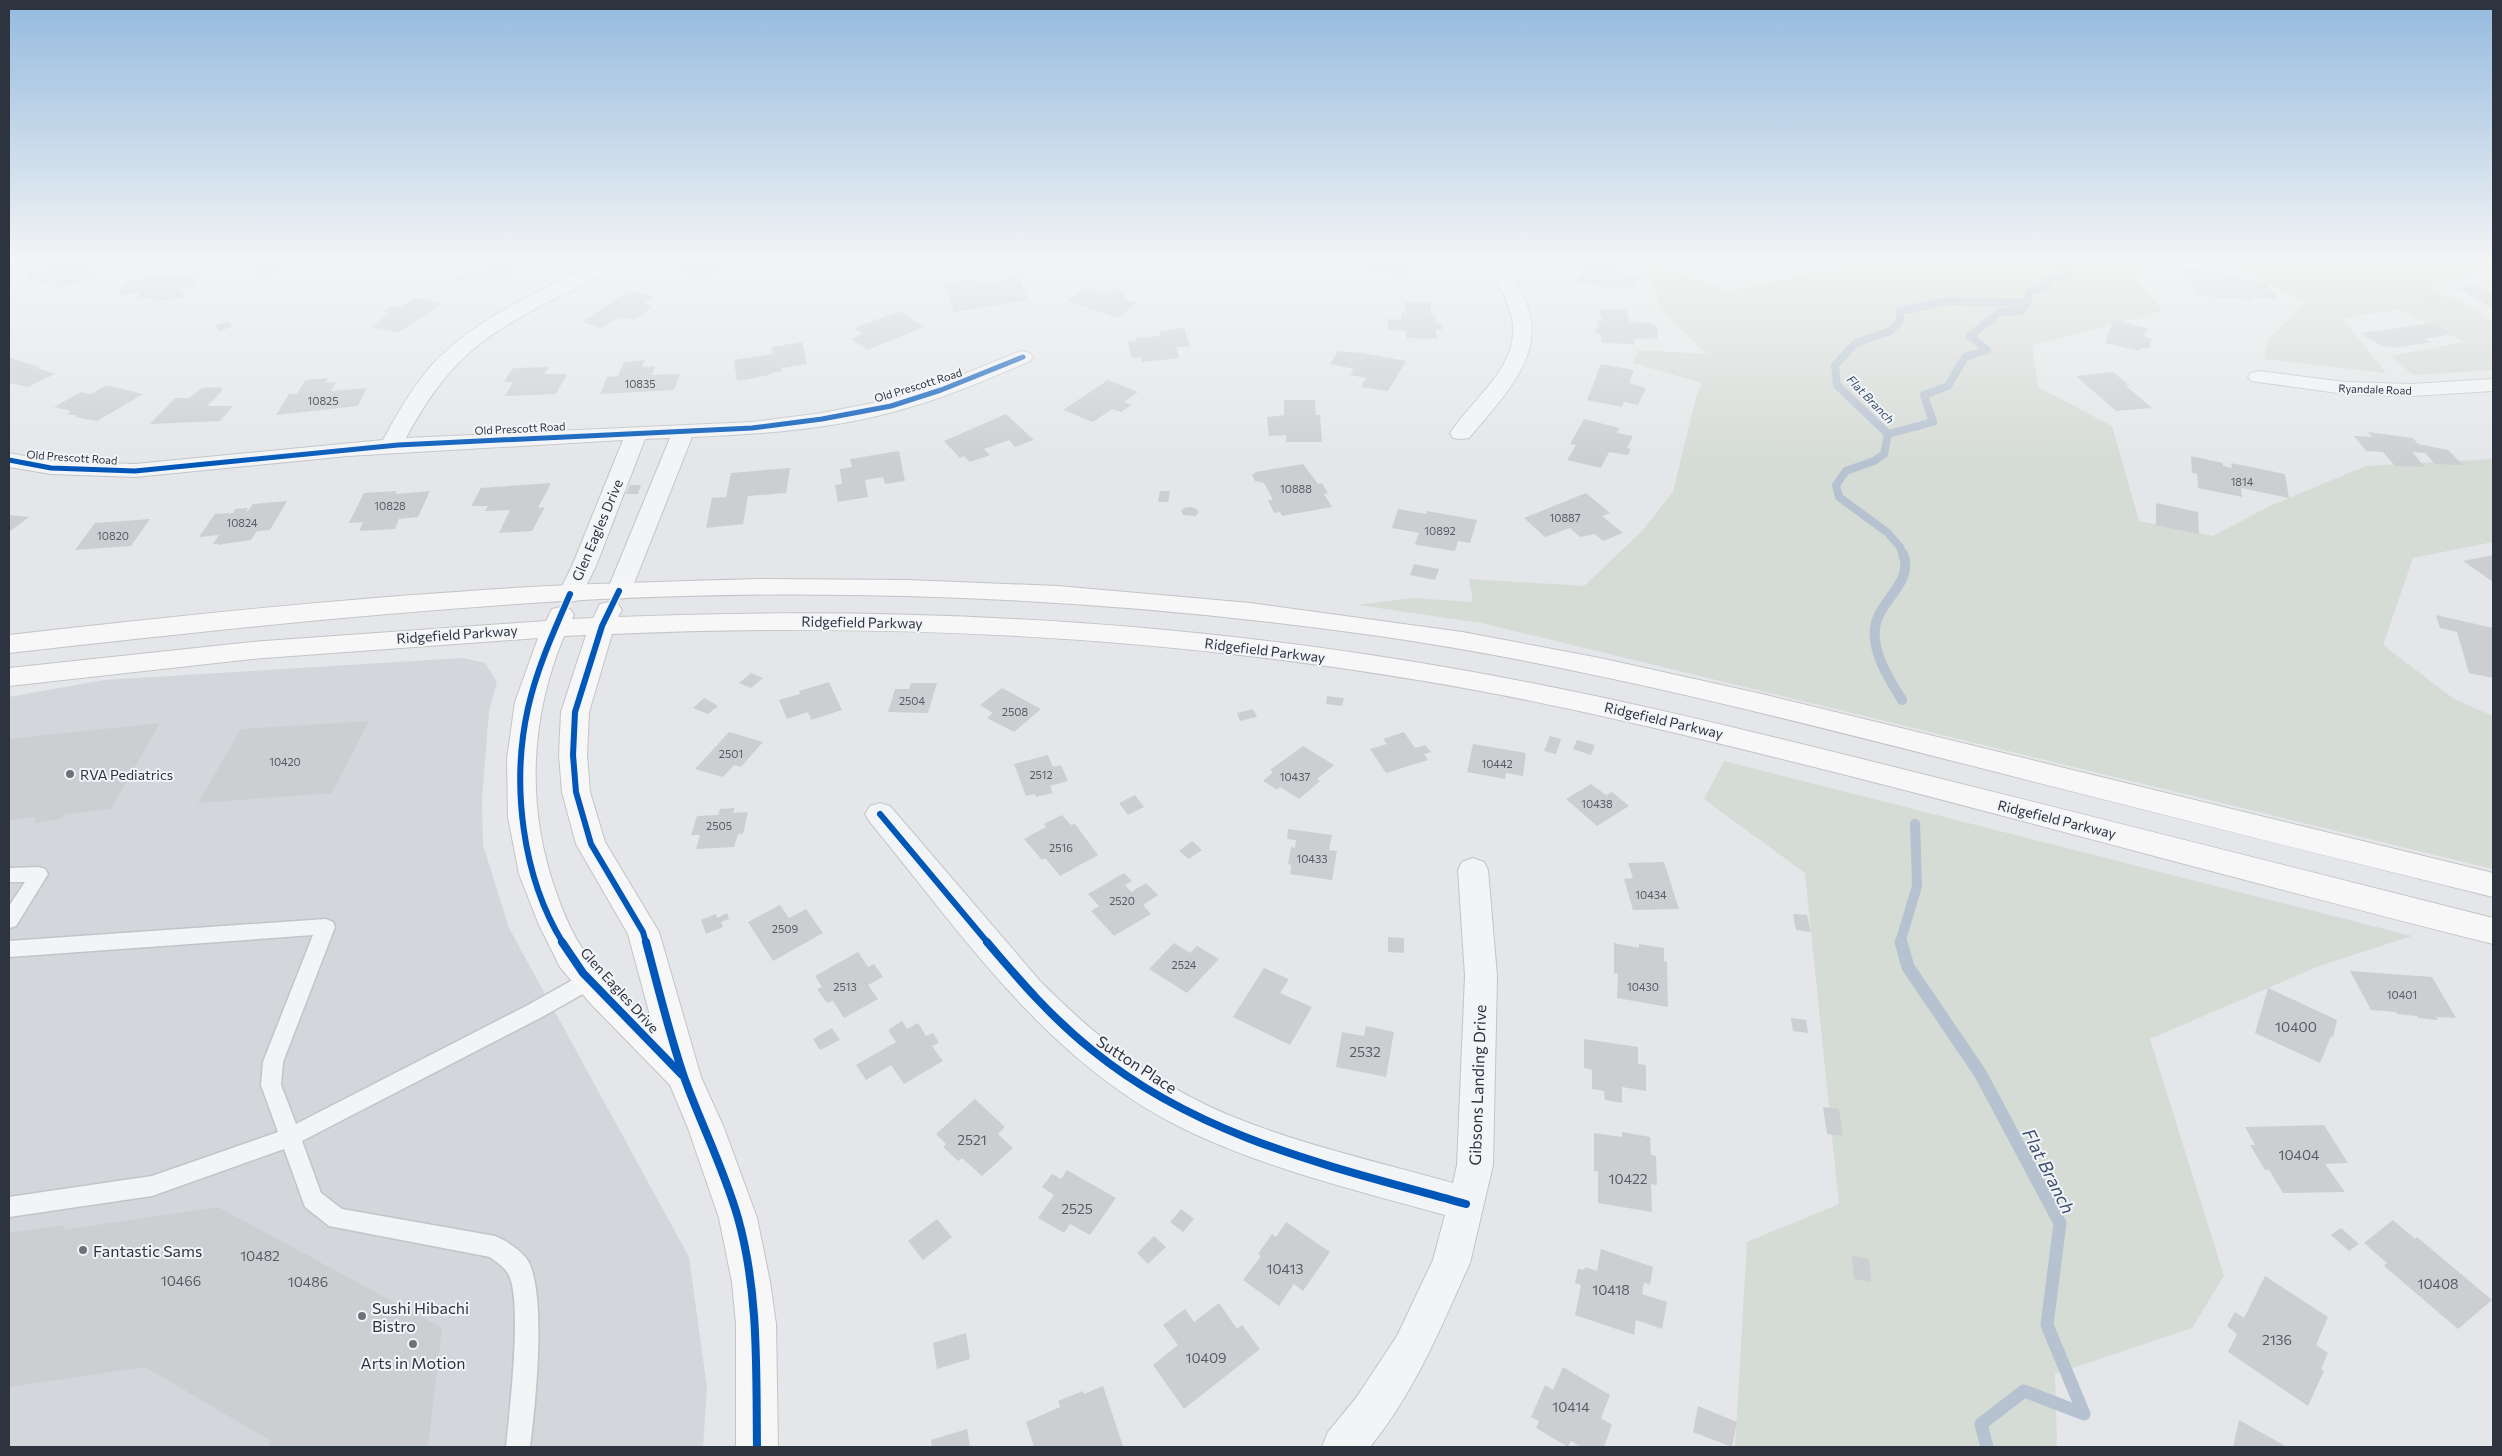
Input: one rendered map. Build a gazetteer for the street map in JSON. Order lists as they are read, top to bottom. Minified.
{"streets":{"main road":["Glen Eagles Drive","Ridgefield Parkway"],"street":["Old Prescott Road","Ryandale Road","Sutton Place","Gibsons Landing Drive"]},"crossings":[["Old Prescott Road","Glen Eagles Drive"],["Glen Eagles Drive","Ridgefield Parkway"],["Sutton Place","Gibsons Landing Drive"]],"water":["Flat Branch"],"places":["RVA Pediatrics","Fantastic Sams","Sushi Hibachi Bistro","Arts in Motion"],"house_numbers":["10835","10825","1814","10888","10828","10887","10824","10892","10820","2504","2508","2501","10420","10442","2512","10437","10438","2505","2516","10433","10434","2520","2509","2524","2513","10430","10401","10400","2532","2521","10404","10422","2525","10482","10413","10466","10486","10408","10418","2136","10409","10414"]}
